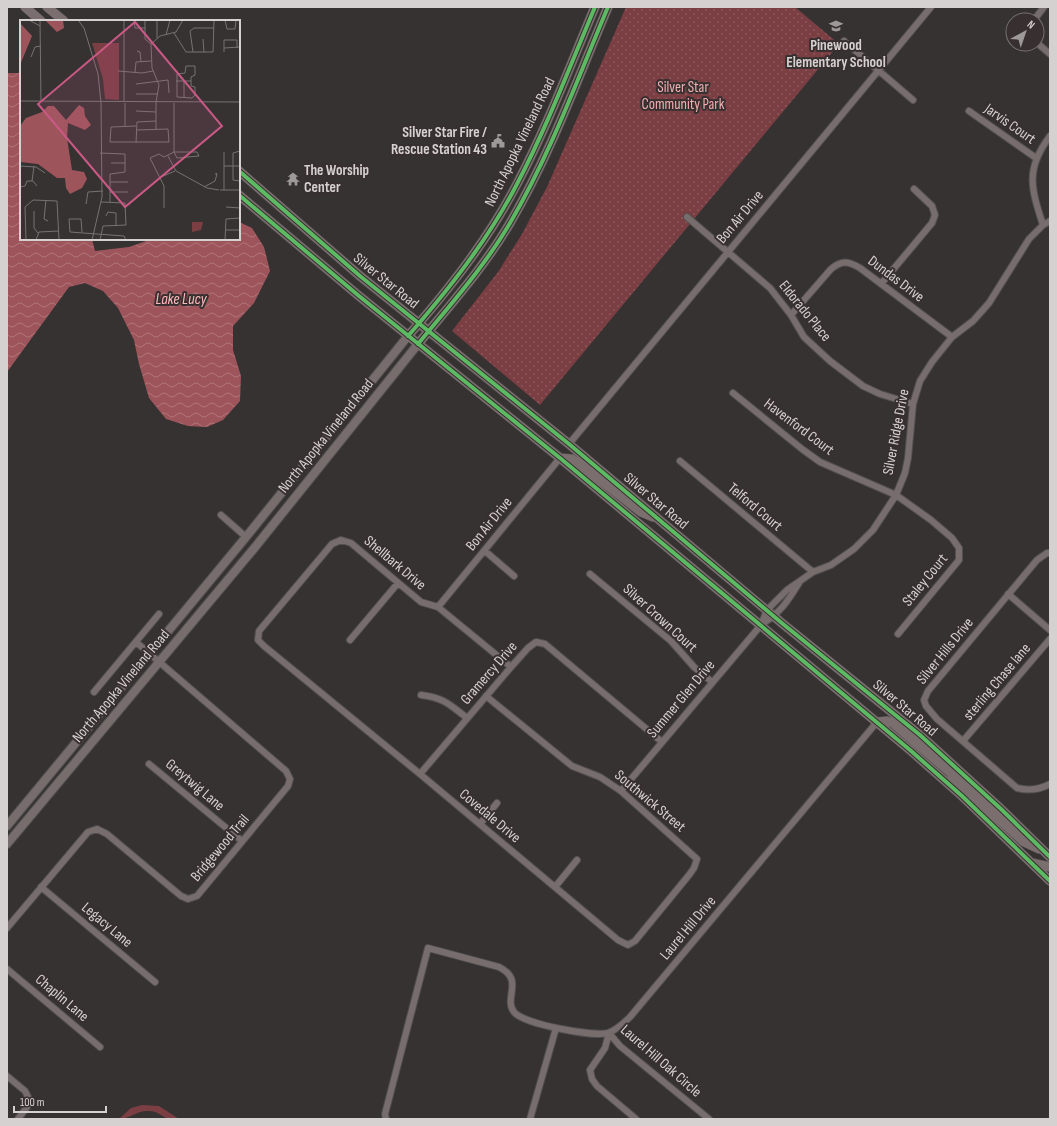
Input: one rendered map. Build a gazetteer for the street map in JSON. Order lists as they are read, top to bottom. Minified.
{"streets":{"main road":["North Apopka Vineland Road","Silver Star Road"],"street":["Jarvis Court","Bon Air Drive","Dundas Drive","Eldorado Place","Havenford Court","Silver Ridge Drive","Telford Court","Shellbark Drive","Staley Court","Silver Crown Court","Silver Hills Drive","Gramercy Drive","sterling Chase lane","Summer Glen Drive","Greytwig Lane","Southwick Street","Covedale Drive","Bridgewood Trail","Legacy Lane","Laurel Hill Drive","Chaplin Lane","Laurel Hill Oak Circle"]},"crossings":[["North Apopka Vineland Road","Silver Star Road"],["North Apopka Vineland Road","Bridgewood Trail"],["Bon Air Drive","Silver Star Road"],["Bon Air Drive","Eldorado Place"],["Bon Air Drive","Shellbark Drive"],["Dundas Drive","Eldorado Place"],["Dundas Drive","Silver Ridge Drive"],["Silver Star Road","Silver Ridge Drive"],["Silver Star Road","Summer Glen Drive"],["Silver Star Road","Laurel Hill Drive"],["Eldorado Place","Silver Ridge Drive"],["Havenford Court","Silver Ridge Drive"],["Havenford Court","Staley Court"],["Silver Ridge Drive","Telford Court"],["Silver Ridge Drive","Staley Court"],["Silver Ridge Drive","Summer Glen Drive"],["Shellbark Drive","Gramercy Drive"],["Shellbark Drive","Covedale Drive"],["Silver Crown Court","Summer Glen Drive"],["Silver Hills Drive","sterling Chase lane"],["Gramercy Drive","Summer Glen Drive"],["Gramercy Drive","Southwick Street"],["Gramercy Drive","Covedale Drive"],["Summer Glen Drive","Southwick Street"],["Greytwig Lane","Bridgewood Trail"],["Southwick Street","Covedale Drive"],["Bridgewood Trail","Legacy Lane"],["Laurel Hill Drive","Laurel Hill Oak Circle"]],"water":["Lake Lucy"],"parks":["Silver Star Community Park"],"places":{"school or university":["Pinewood Elementary School"],"public building":["Silver Star Fire / Rescue Station 43"],"temple":["The Worship Center"]},"scale_bar":"100 m","north":"top right"}
